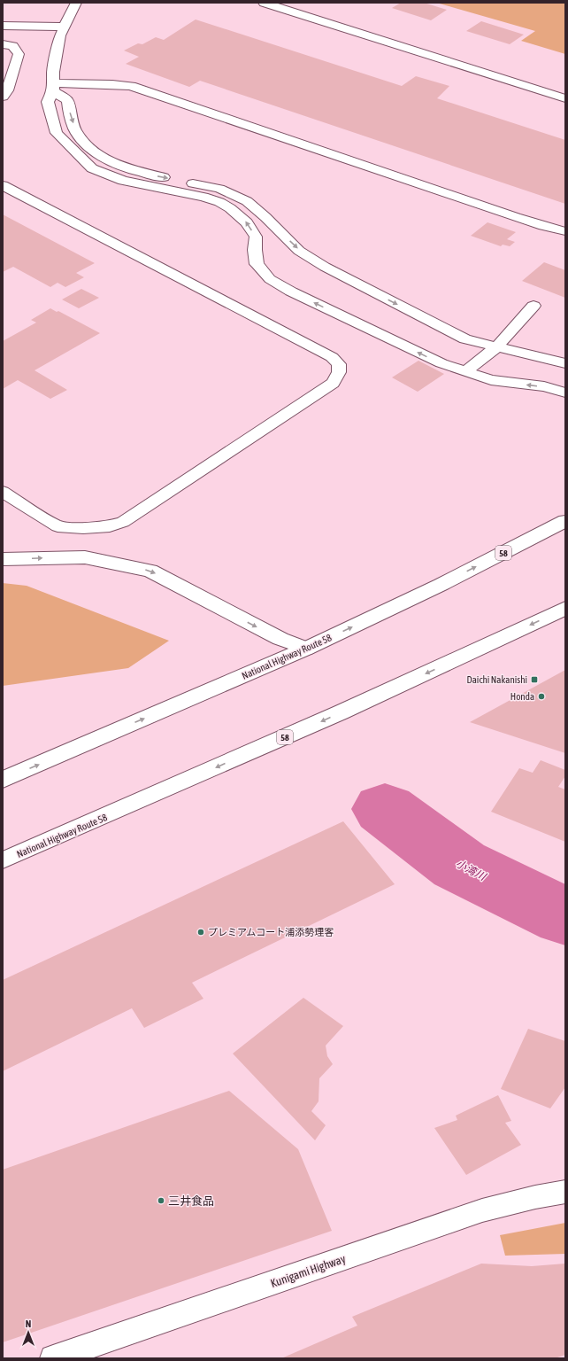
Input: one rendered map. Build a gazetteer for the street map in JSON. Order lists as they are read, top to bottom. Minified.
{"streets":{"main road":["58","National Highway Route 58","Kunigami Highway"]},"water":["小湾川"],"places":{"transit":["Daichi Nakanishi"],"other":["Honda","プレミアムコート浦添勢理客","三井食品"]},"north":"top"}
